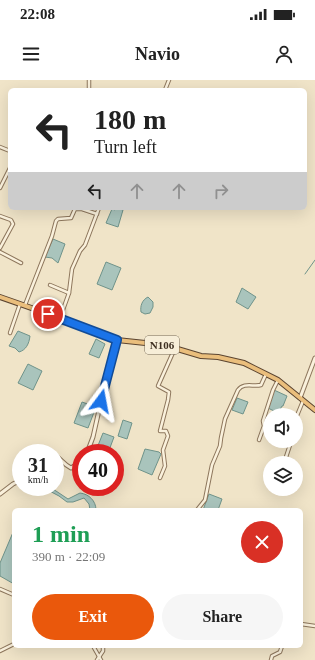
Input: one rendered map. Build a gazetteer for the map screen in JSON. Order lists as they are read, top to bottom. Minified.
{"streets":{"highway":["N106"]},"page":{"status":"22:08","header":"Navio","turn":["180 m","Turn left"],"speed":"31 km/h","limit":"40","heading":["1 min","390 m · 22:09"],"buttons":["Exit","Share"]}}
